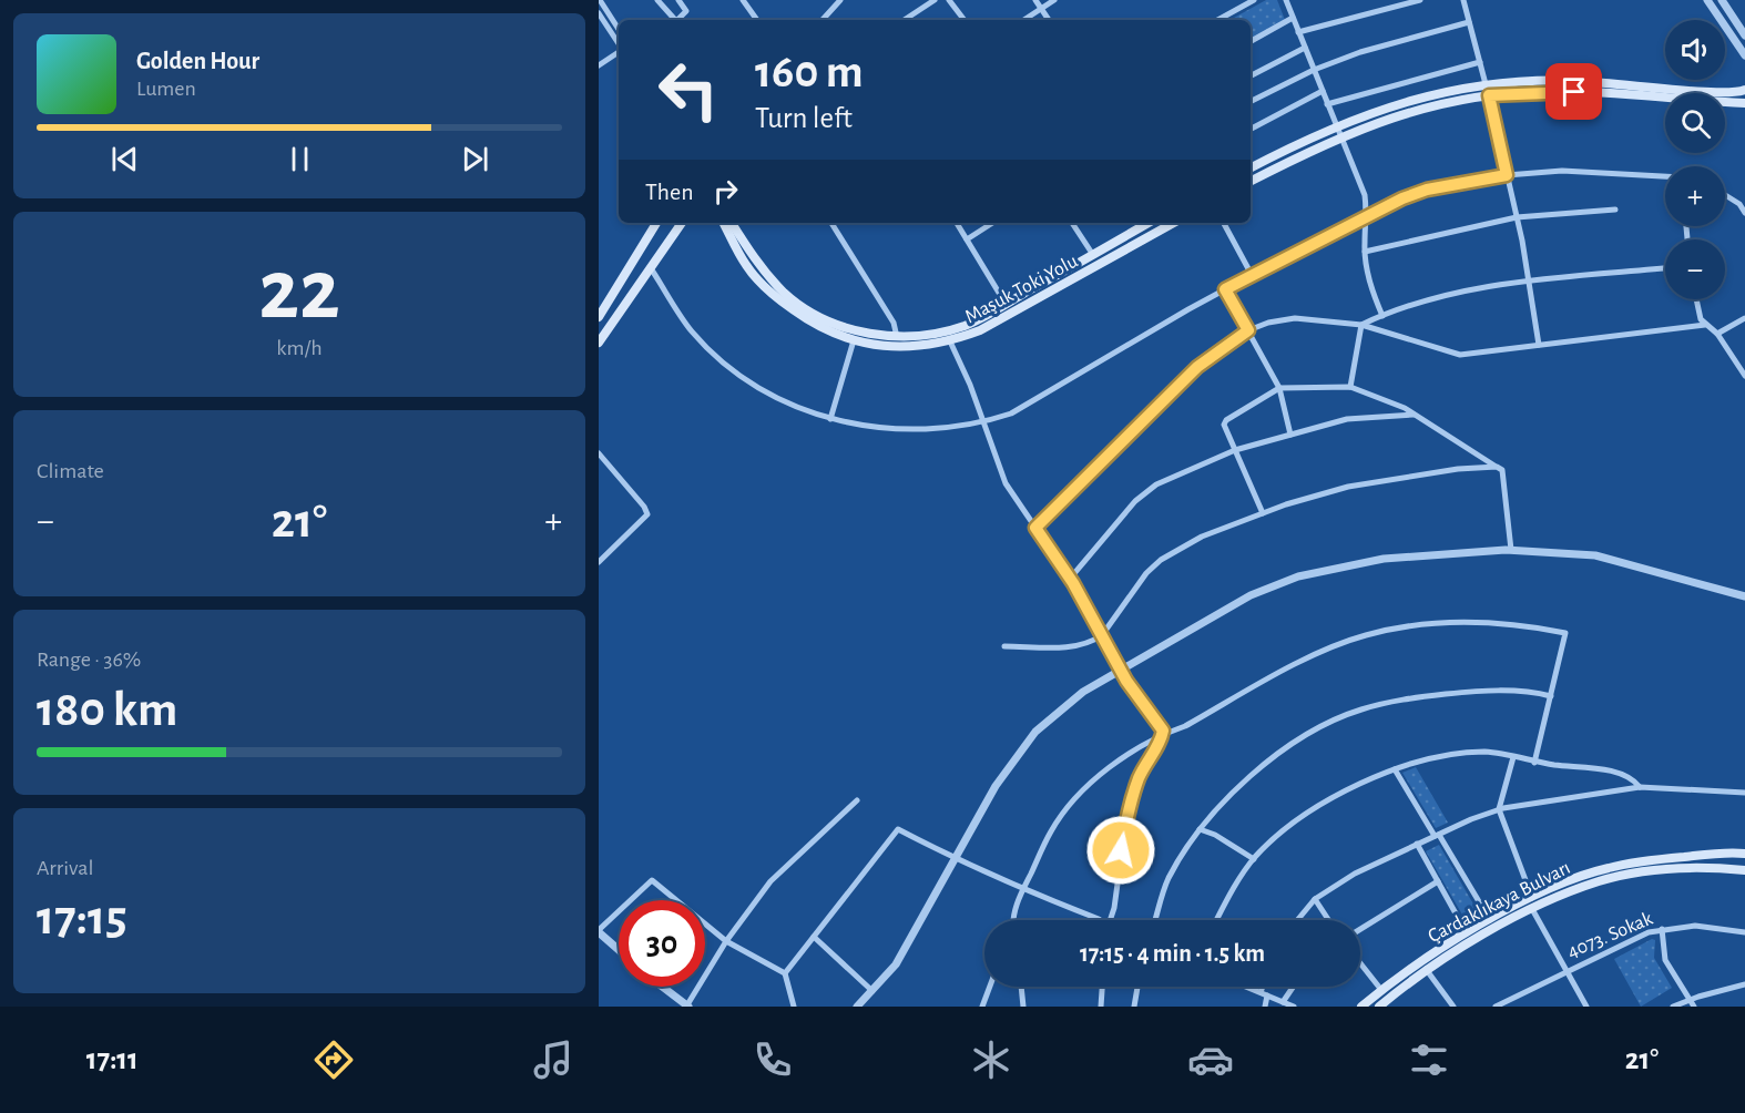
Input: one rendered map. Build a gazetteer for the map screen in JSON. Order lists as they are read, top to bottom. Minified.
{"streets":{"main road":["Maşuk Toki Yolu","Çardaklıkaya Bulvarı"],"street":["4073. Sokak"]},"page":{"map_buttons":["+","−"],"turn":["160 m","Turn left"],"song":["Golden Hour","Lumen"],"then":"Then","tile":[["22","km/h"],"Climate",["Range · 36%","180 km"],["Arrival","17:15"]],"heat":["−","21°","+"],"limit":"30","trip":"17:15 · 4 min · 1.5 km","tabs":["17:11","21°"]}}
